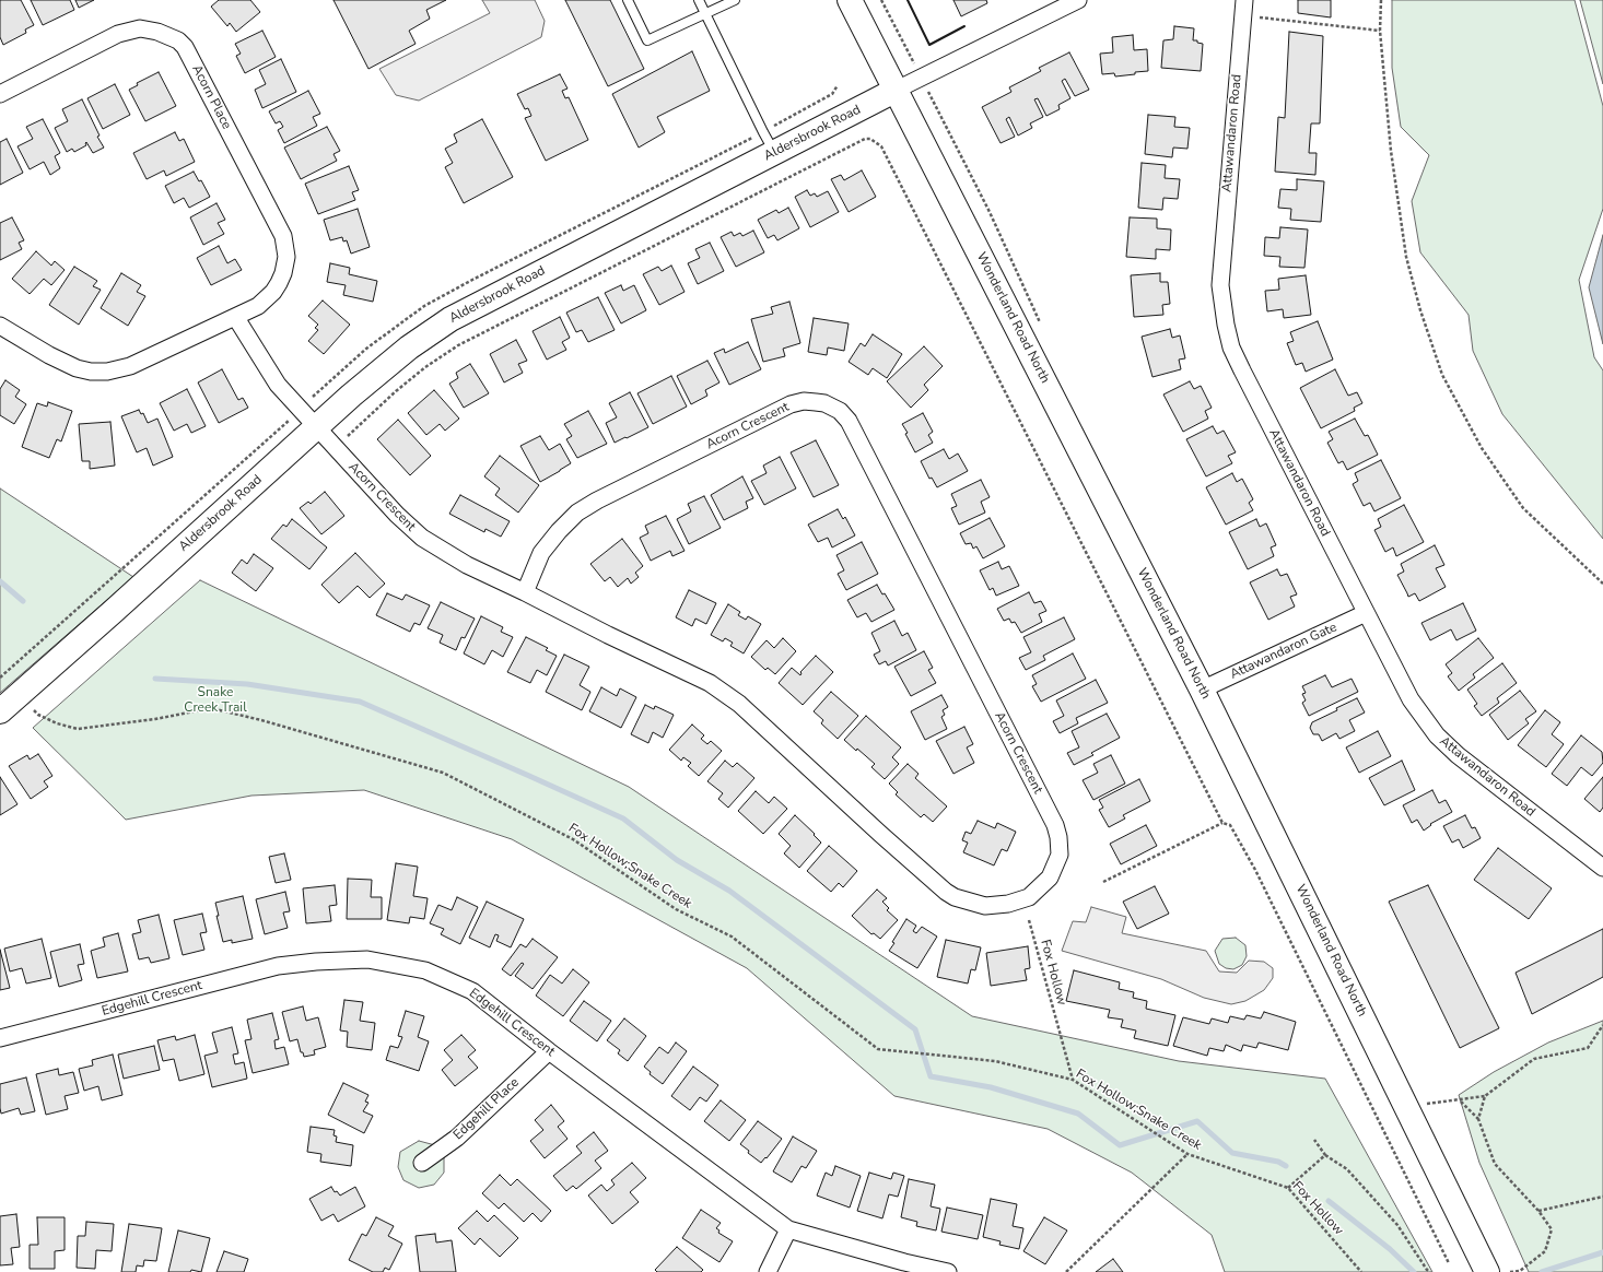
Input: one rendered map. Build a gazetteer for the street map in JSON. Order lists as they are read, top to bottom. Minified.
{"streets":{"main road":["Aldersbrook Road","Wonderland Road North"],"street":["Acorn Place","Attawandaron Road","Acorn Crescent","Attawandaron Gate","Edgehill Crescent","Edgehill Place"],"path":["Fox Hollow;Snake Creek","Fox Hollow"]},"crossings":[["Aldersbrook Road","Wonderland Road North"],["Aldersbrook Road","Acorn Crescent"],["Aldersbrook Road","Fox Hollow;Snake Creek"],["Attawandaron Road","Attawandaron Gate"],["Wonderland Road North","Attawandaron Gate"],["Fox Hollow;Snake Creek","Fox Hollow"],["Edgehill Crescent","Edgehill Place"]],"parks":["Snake Creek Trail"]}
